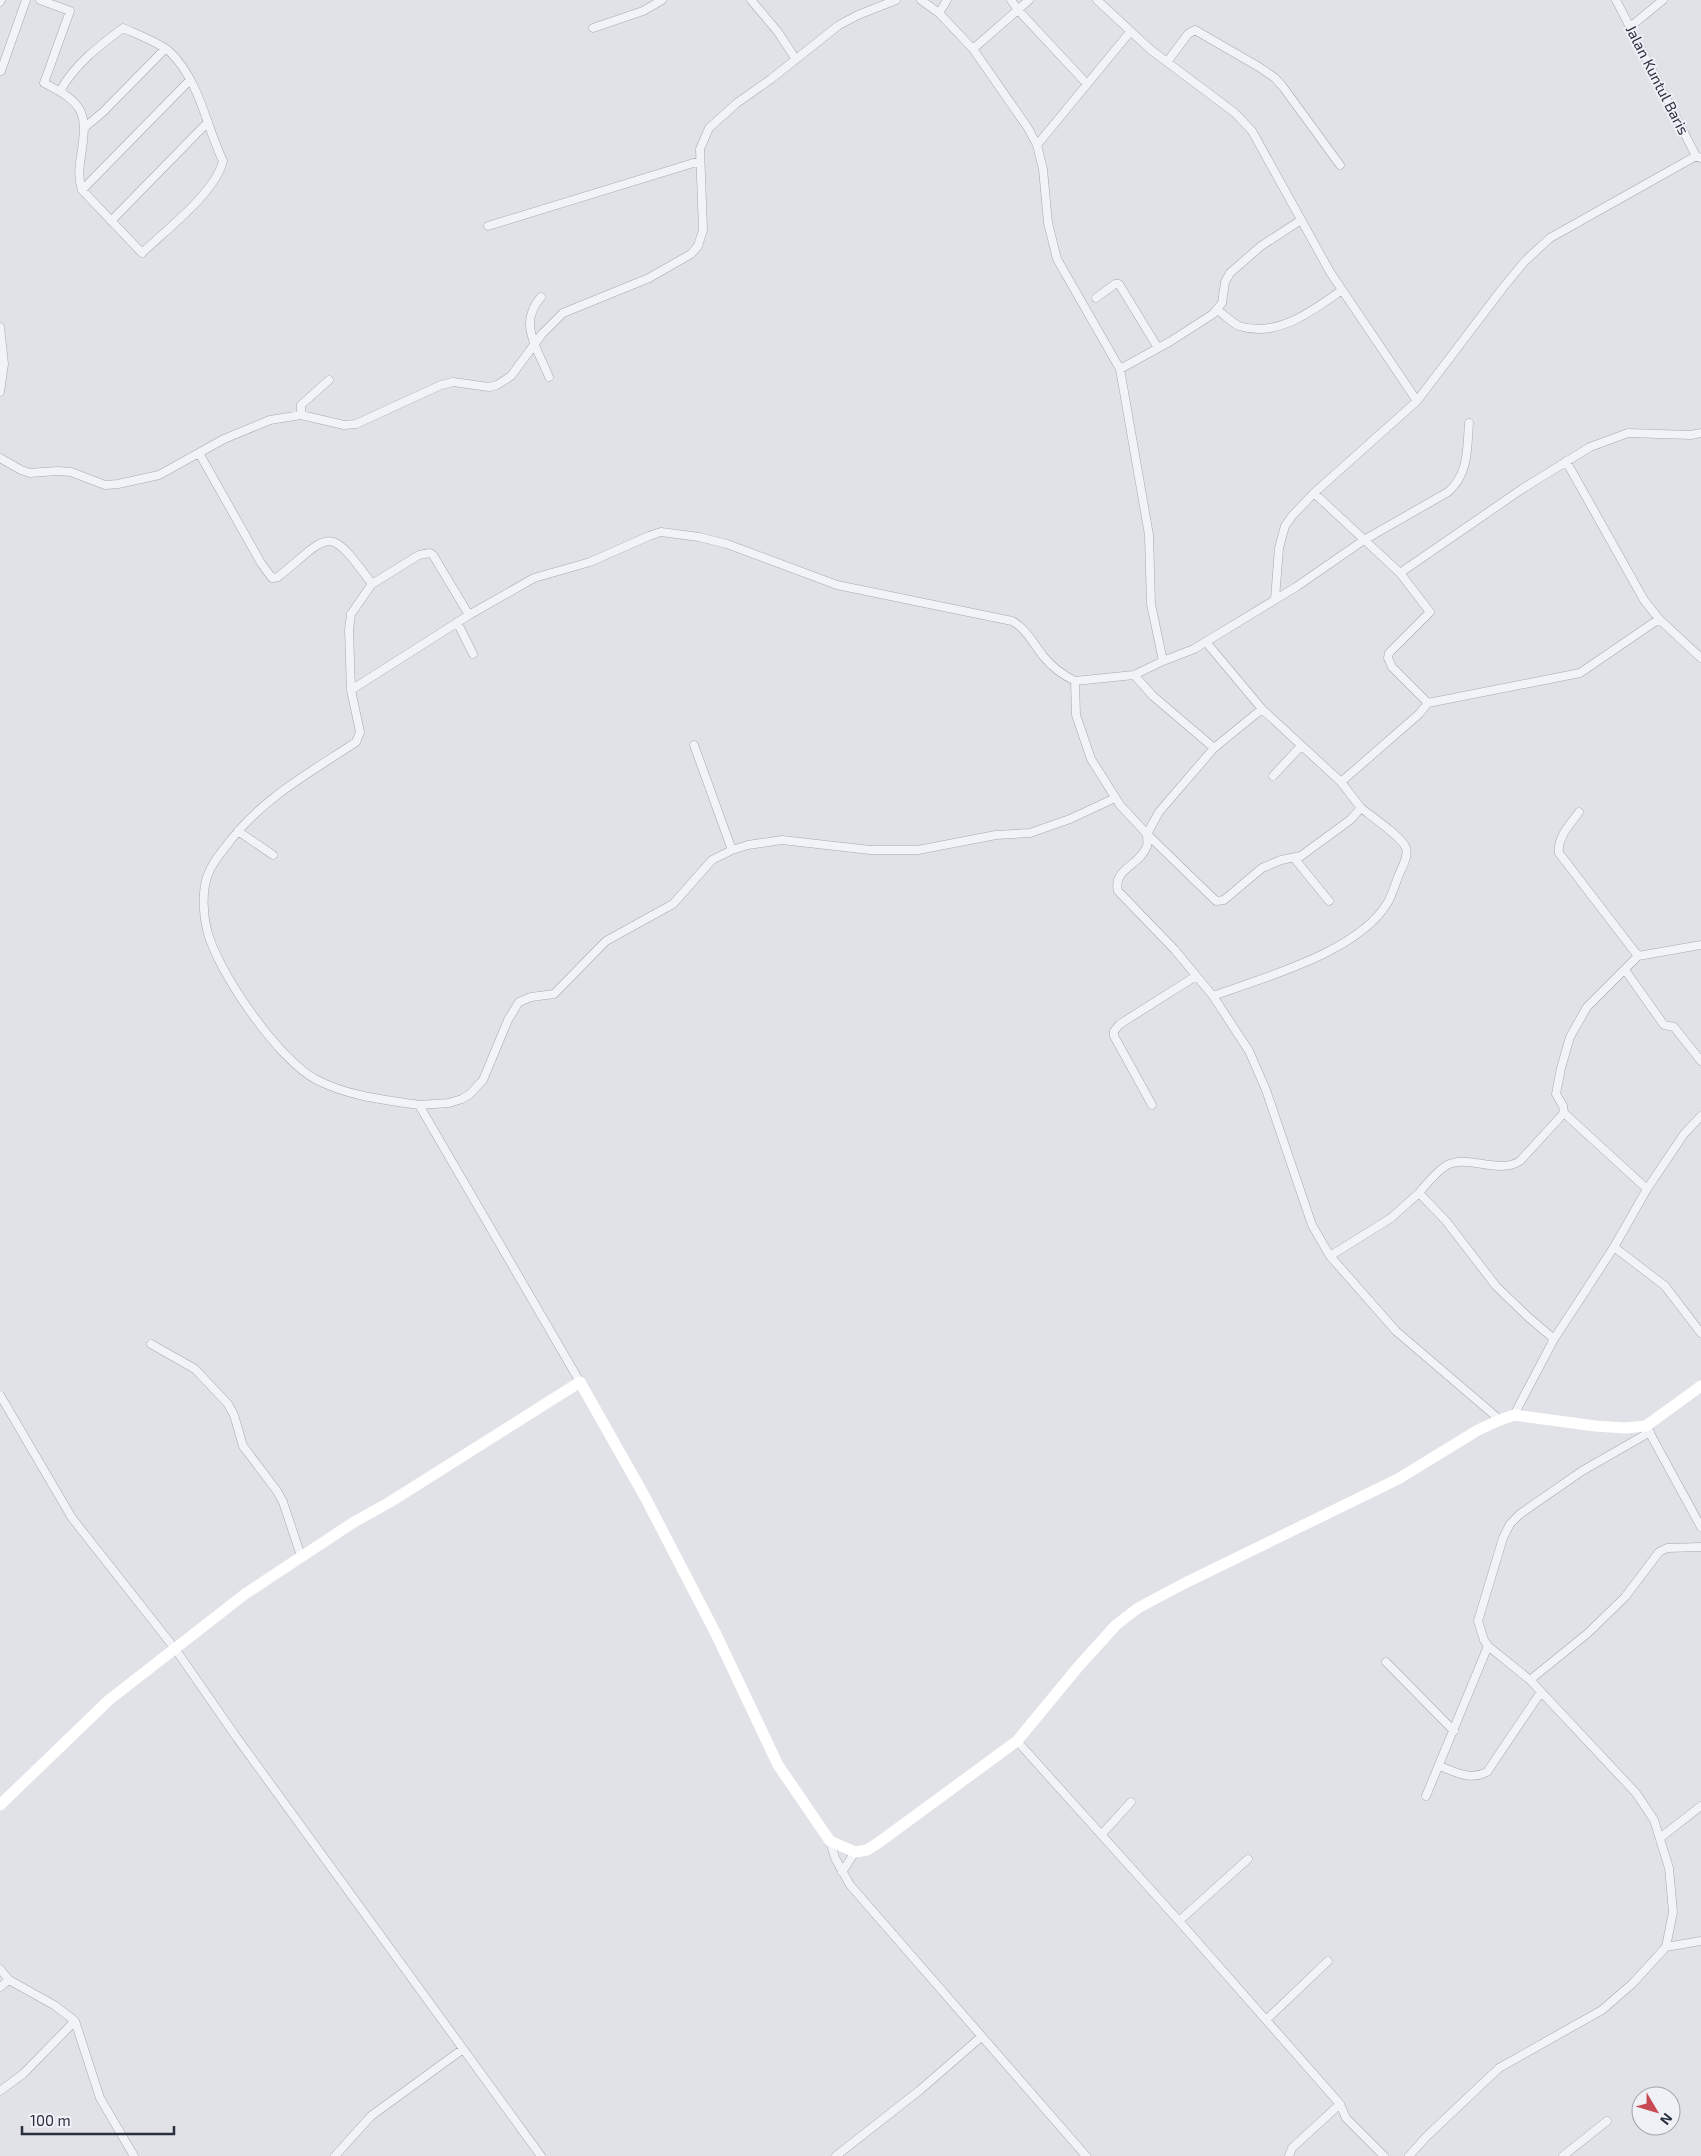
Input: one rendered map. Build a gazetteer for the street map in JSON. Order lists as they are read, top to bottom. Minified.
{"streets":{"street":["Jalan Kuntul Baris"]},"scale_bar":"100 m","north":"bottom right"}
